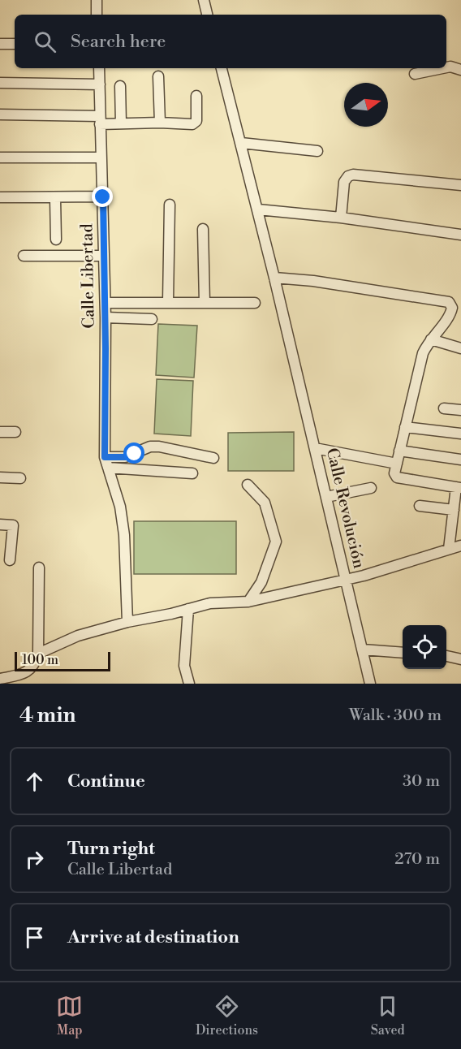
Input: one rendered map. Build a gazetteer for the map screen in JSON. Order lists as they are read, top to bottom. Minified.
{"streets":{"street":["Calle Libertad","Calle Revolución"]},"scale_bar":"100 m","north":"right","page":{"search":"Search here","scale":"100 m","heading":["4 min","Walk · 300 m"],"list":[["Continue","30 m"],["Turn right","Calle Libertad","270 m"],"Arrive at destination"],"nav":["Map","Directions","Saved"]}}
